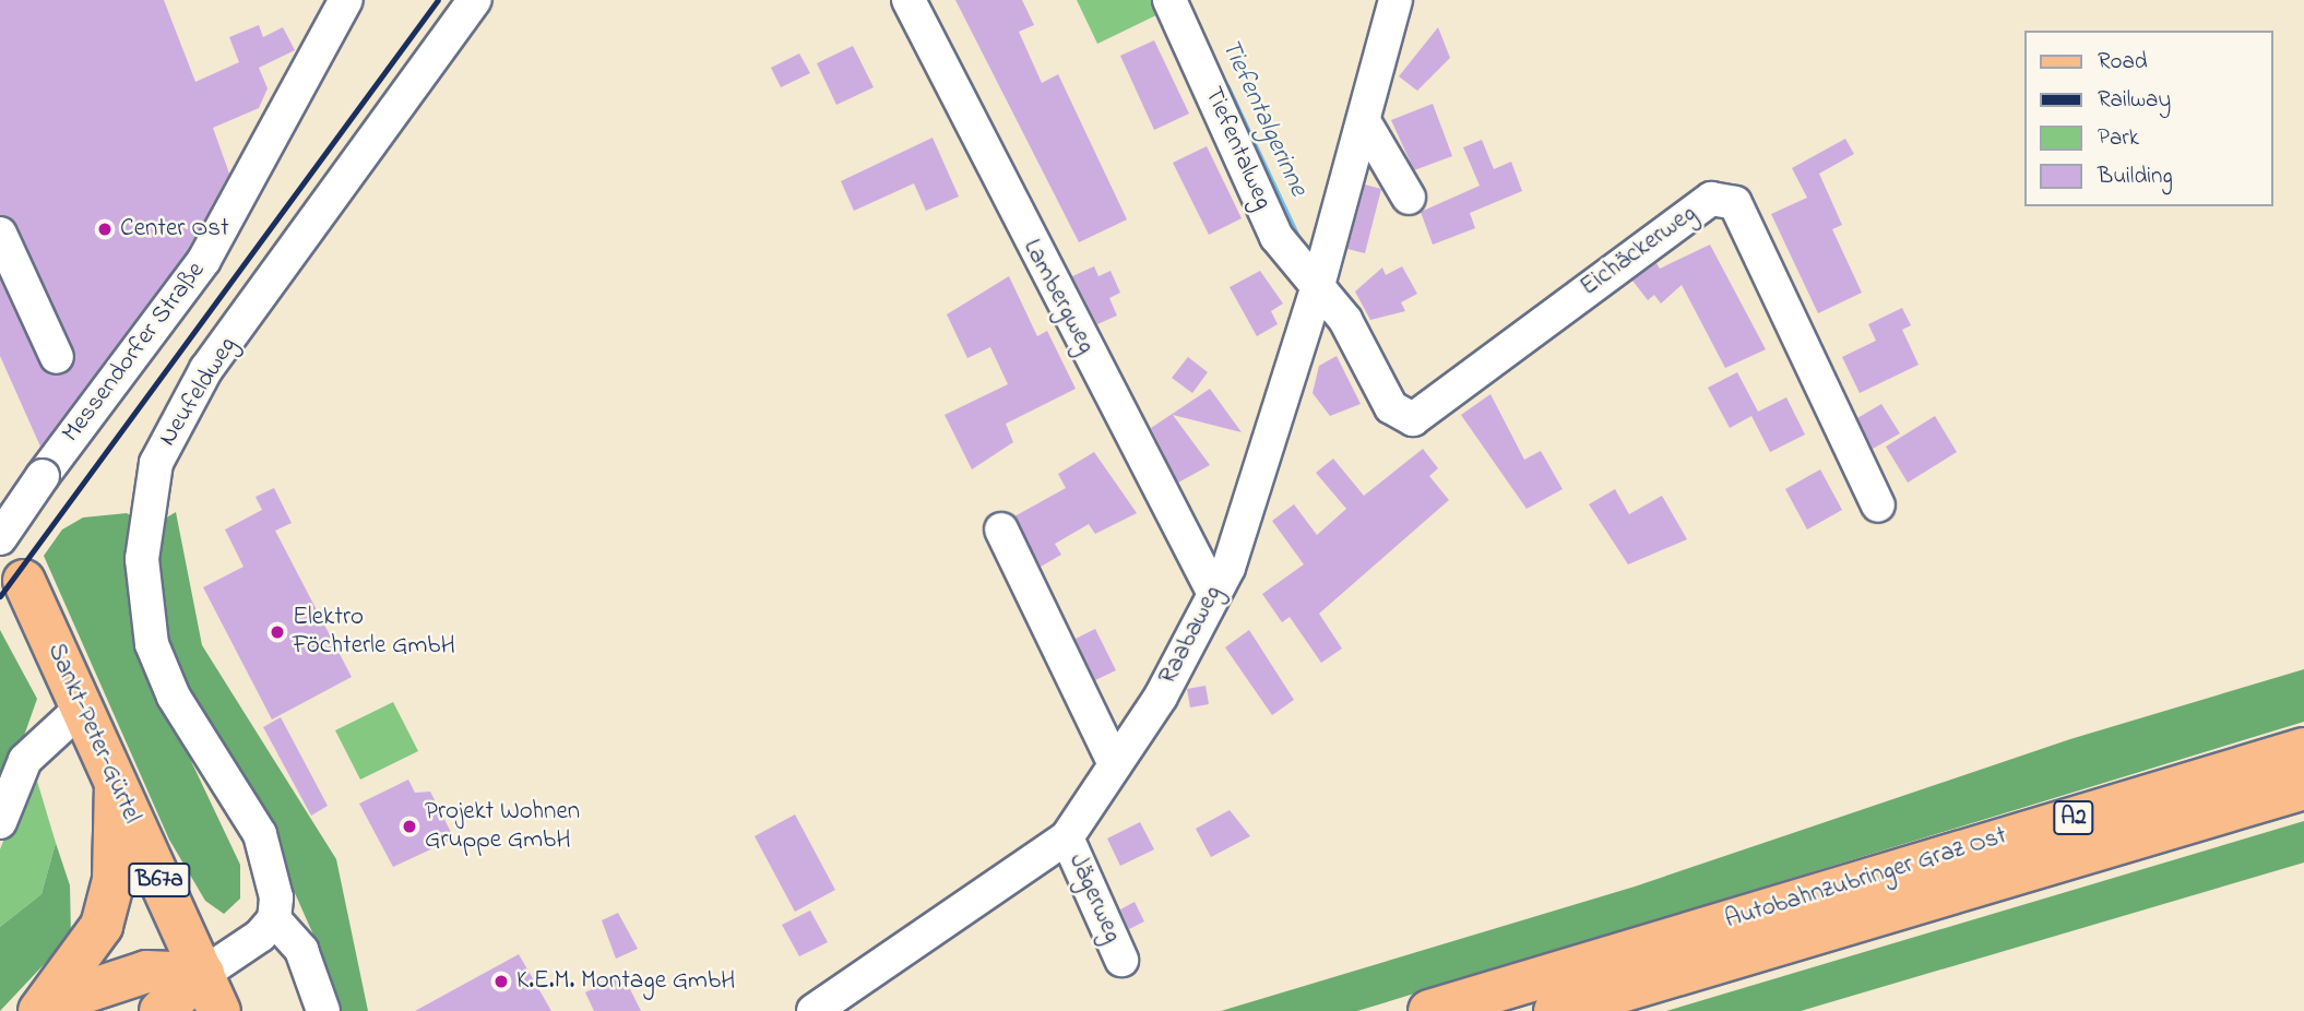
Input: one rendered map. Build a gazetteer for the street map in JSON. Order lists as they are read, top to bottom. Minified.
{"streets":{"main road":["Sankt-Peter-Gürtel","A2","Autobahnzubringer Graz Ost","B67a"],"street":["Tiefentalweg","Eichäckerweg","Lambergweg","Messendorfer Straße","Neufeldweg","Raabaweg","Jägerweg"]},"crossings":[["Tiefentalweg","Eichäckerweg"],["Tiefentalweg","Raabaweg"],["Eichäckerweg","Raabaweg"],["Lambergweg","Raabaweg"],["Messendorfer Straße","Sankt-Peter-Gürtel"],["Raabaweg","Jägerweg"]],"water":["Tiefentalgerinne"],"places":["Center Ost","Elektro Föchterle GmbH","Projekt Wohnen Gruppe GmbH","K.E.M. Montage GmbH"],"legend":["Road","Railway","Park","Building"]}
